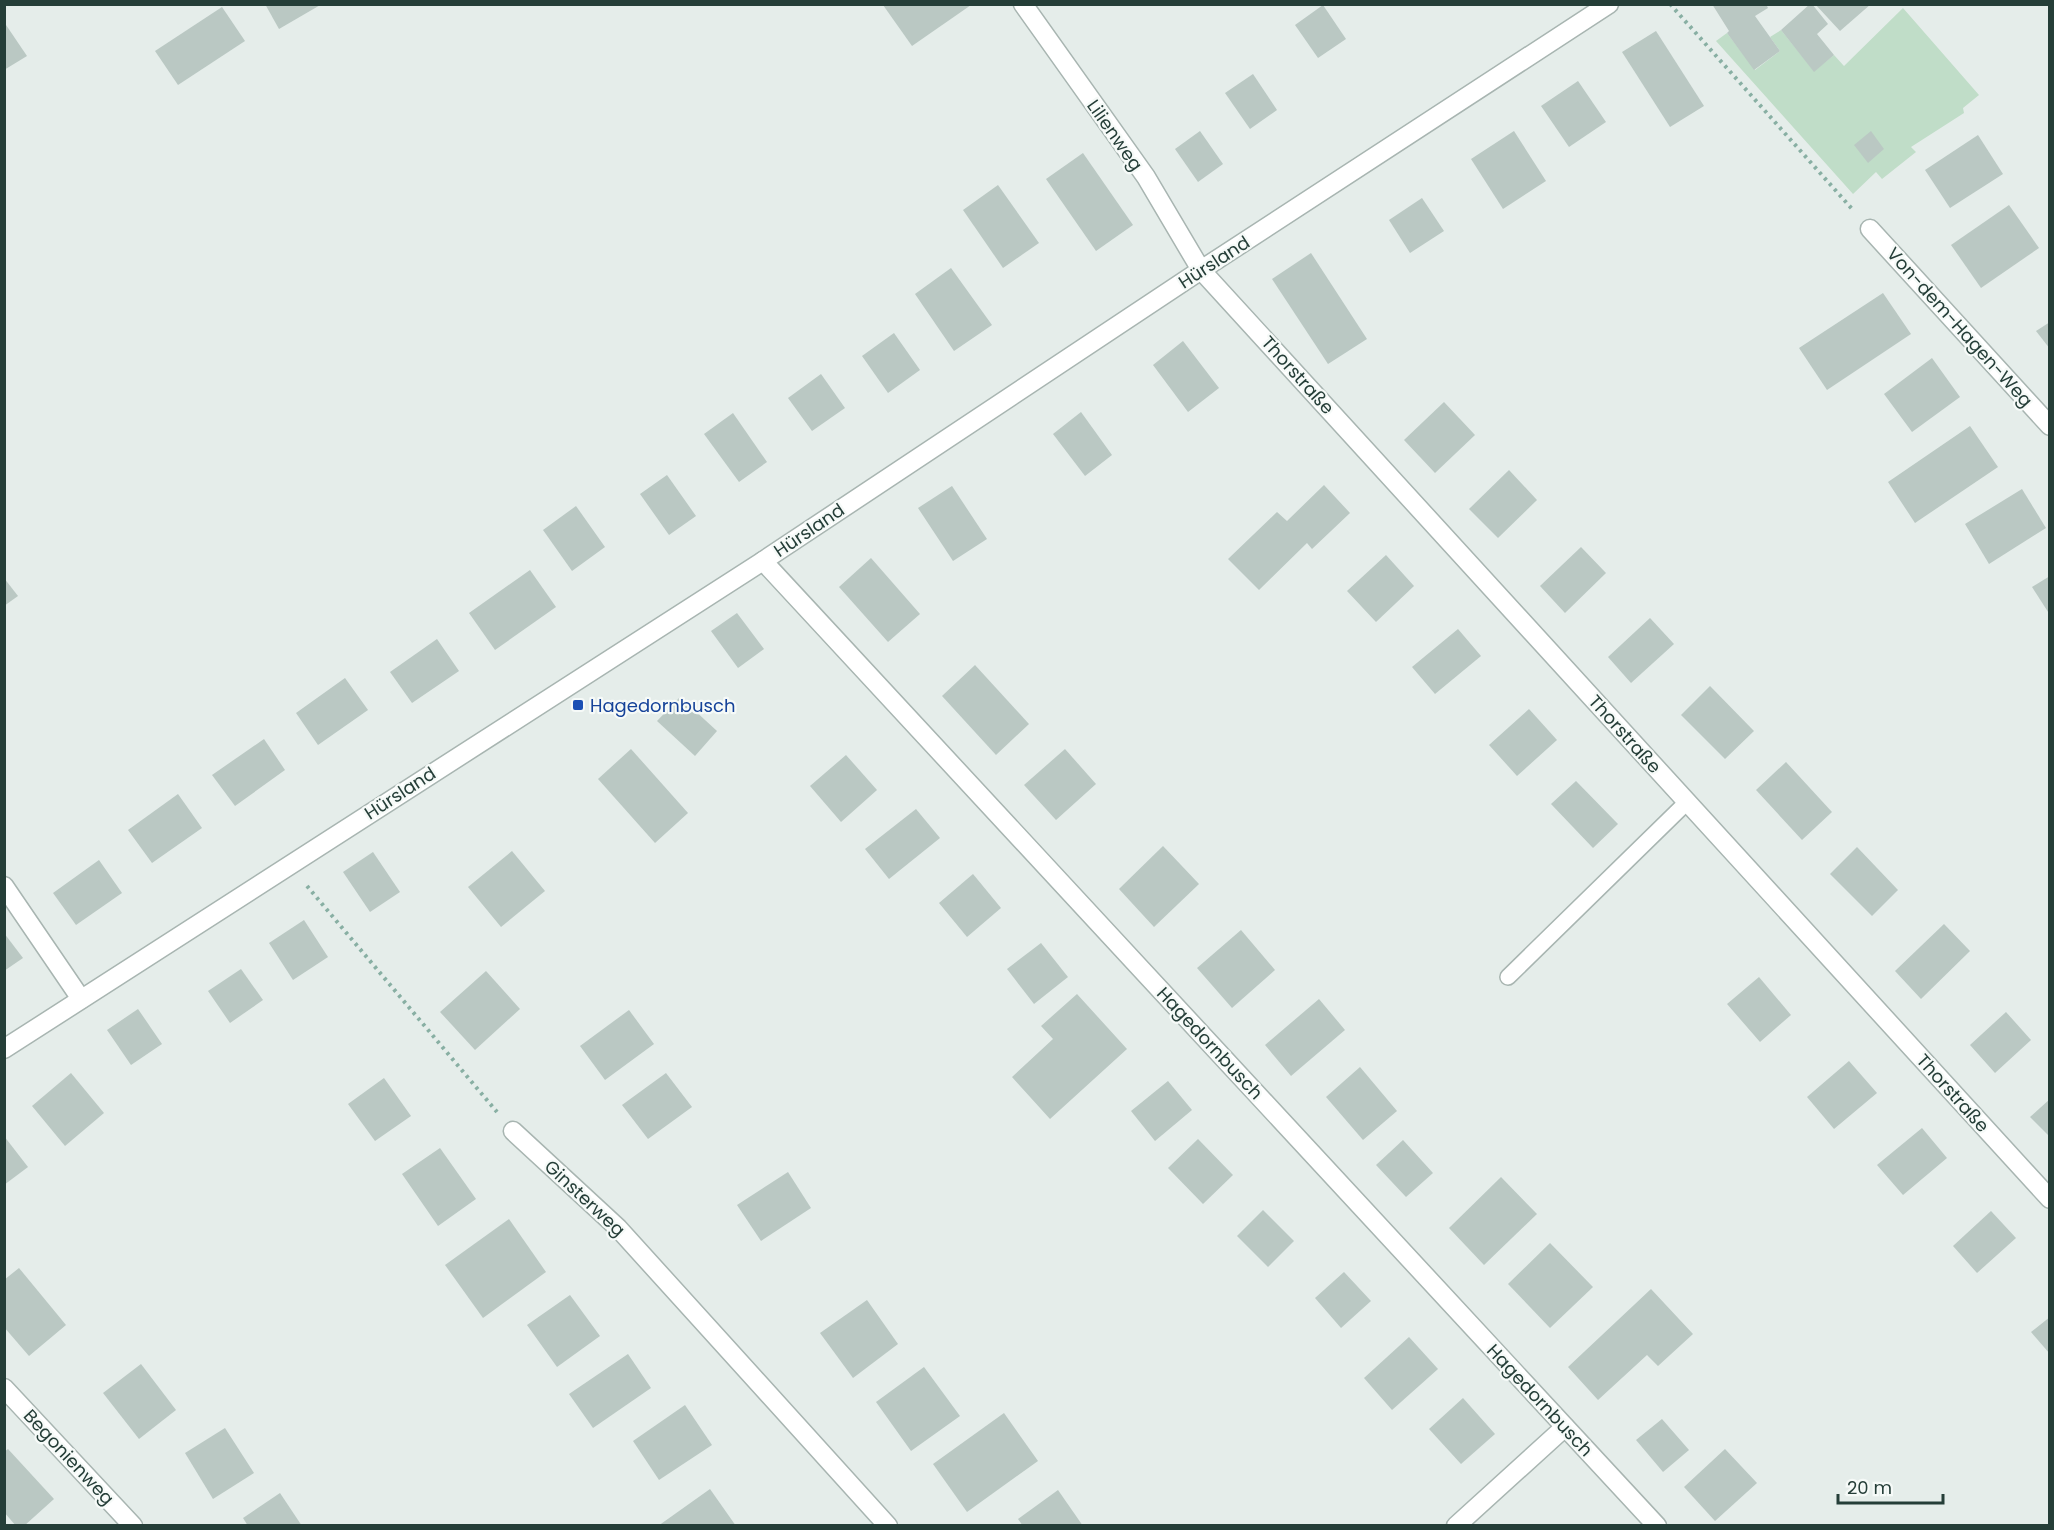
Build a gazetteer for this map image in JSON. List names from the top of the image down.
{
  "streets": {
    "street": [
      "Lilienweg",
      "Hürsland",
      "Von-dem-Hagen-Weg",
      "Thorstraße",
      "Hagedornbusch",
      "Ginsterweg",
      "Begonienweg"
    ]
  },
  "crossings": [
    ["Lilienweg", "Hürsland"],
    ["Lilienweg", "Thorstraße"],
    ["Hürsland", "Thorstraße"],
    ["Hürsland", "Hagedornbusch"]
  ],
  "places": {
    "transit": ["Hagedornbusch"]
  },
  "scale_bar": "20 m"
}
